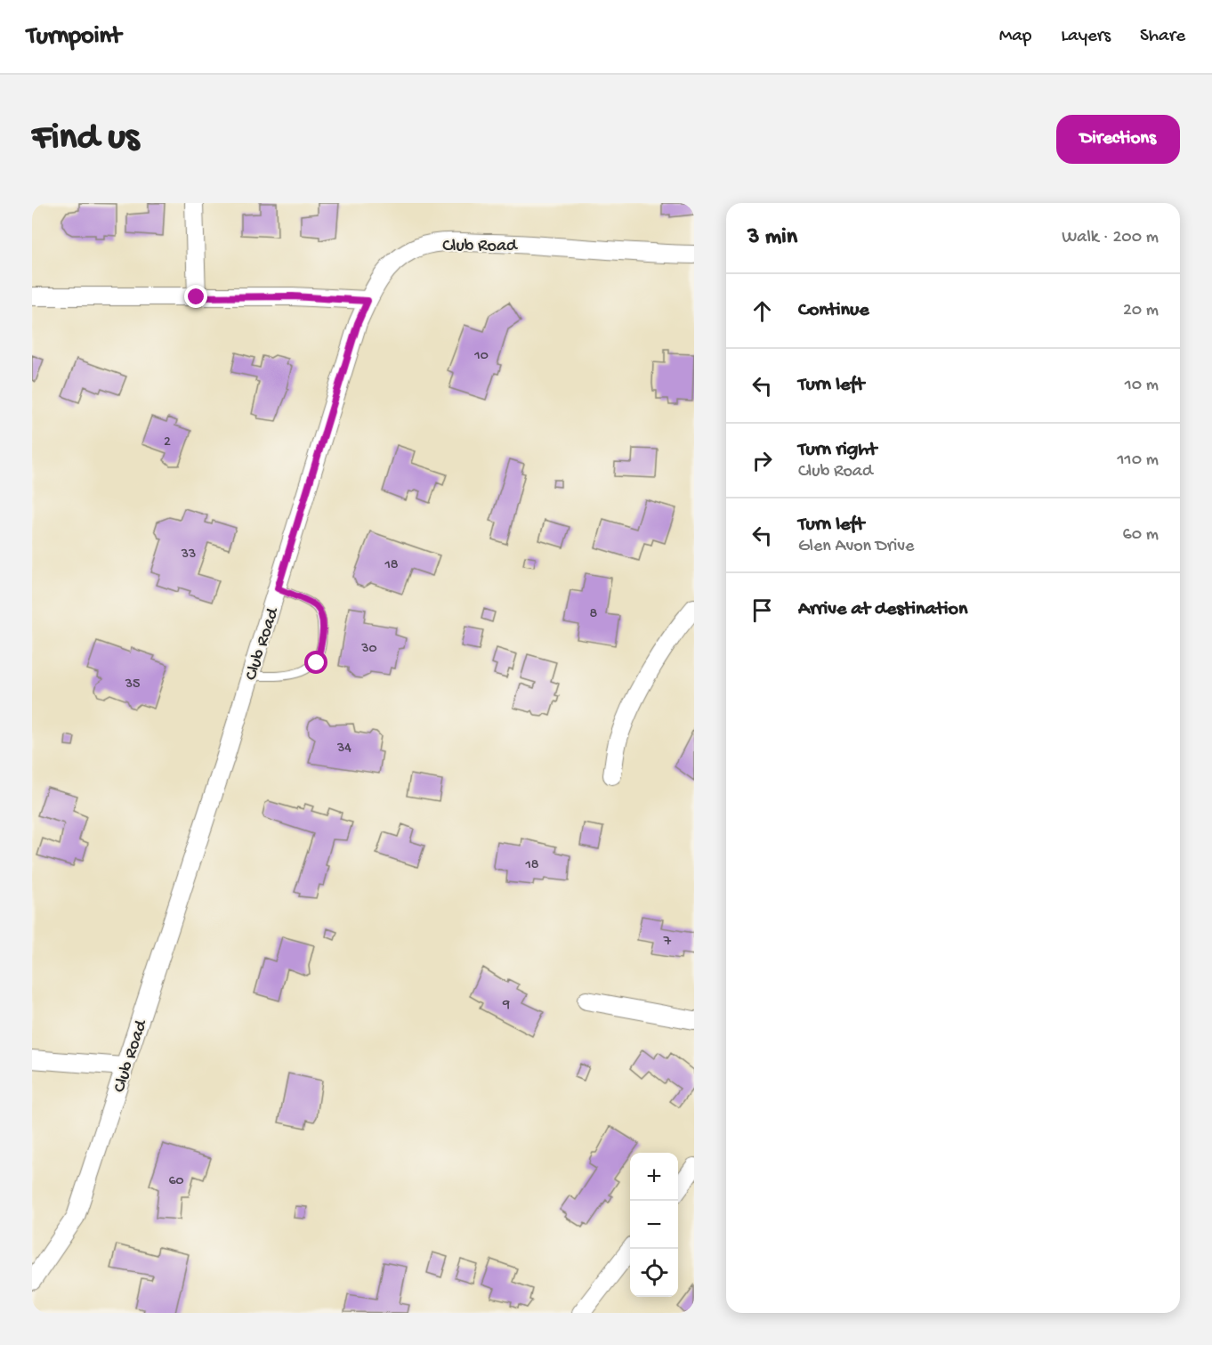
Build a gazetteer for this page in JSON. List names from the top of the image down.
{
  "streets": {
    "street": ["Club Road"]
  },
  "house_numbers": [
    "10",
    "2",
    "33",
    "18",
    "8",
    "30",
    "35",
    "34",
    "18",
    "7",
    "9",
    "60"
  ],
  "page": {
    "header": "Turnpoint",
    "nav": ["Map", "Layers", "Share"],
    "buttons": "Directions",
    "title": "Find us",
    "heading": ["3 min", "Walk · 200 m"],
    "list": [
      ["Continue", "20 m"],
      ["Turn left", "10 m"],
      ["Turn right", "Club Road", "110 m"],
      ["Turn left", "Glen Avon Drive", "60 m"],
      "Arrive at destination"
    ],
    "map_buttons": ["+", "−"]
  }
}
